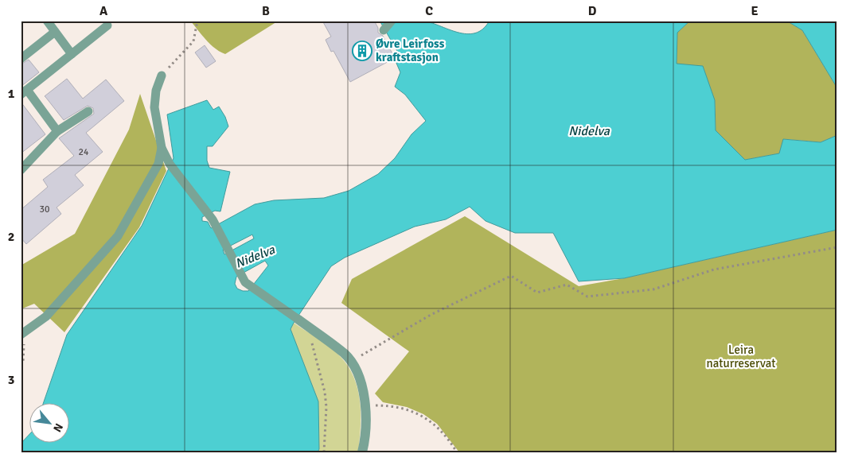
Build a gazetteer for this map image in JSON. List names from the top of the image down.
{
  "water": ["Nidelva"],
  "parks": ["Leira naturreservat"],
  "places": {
    "building": ["Øvre Leirfoss kraftstasjon"]
  },
  "house_numbers": ["24", "30"],
  "north": "bottom right",
  "grid": {
    "columns": [
      "A",
      "B",
      "C",
      "D",
      "E"
    ],
    "rows": ["1", "2", "3"]
  }
}
